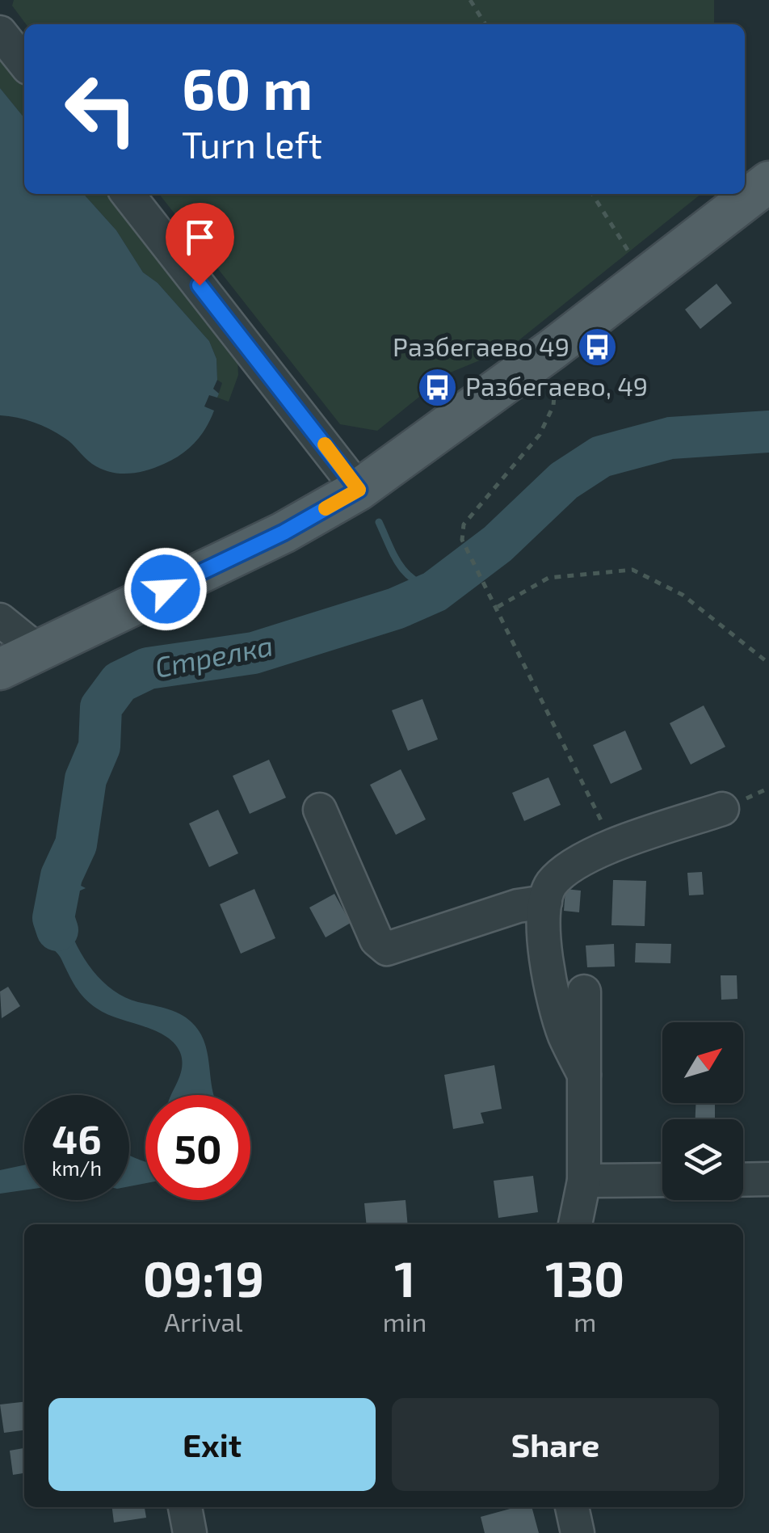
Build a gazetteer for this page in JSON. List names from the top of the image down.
{
  "water": ["Стрелка"],
  "places": {
    "bus stop": ["Разбегаево 49", "Разбегаево, 49"]
  },
  "north": "top right",
  "page": {
    "turn": ["60 m", "Turn left"],
    "speed": "46 km/h",
    "limit": "50",
    "eta": [
      "09:19",
      "Arrival",
      "1",
      "min",
      "130",
      "m"
    ],
    "buttons": ["Exit", "Share"]
  }
}
